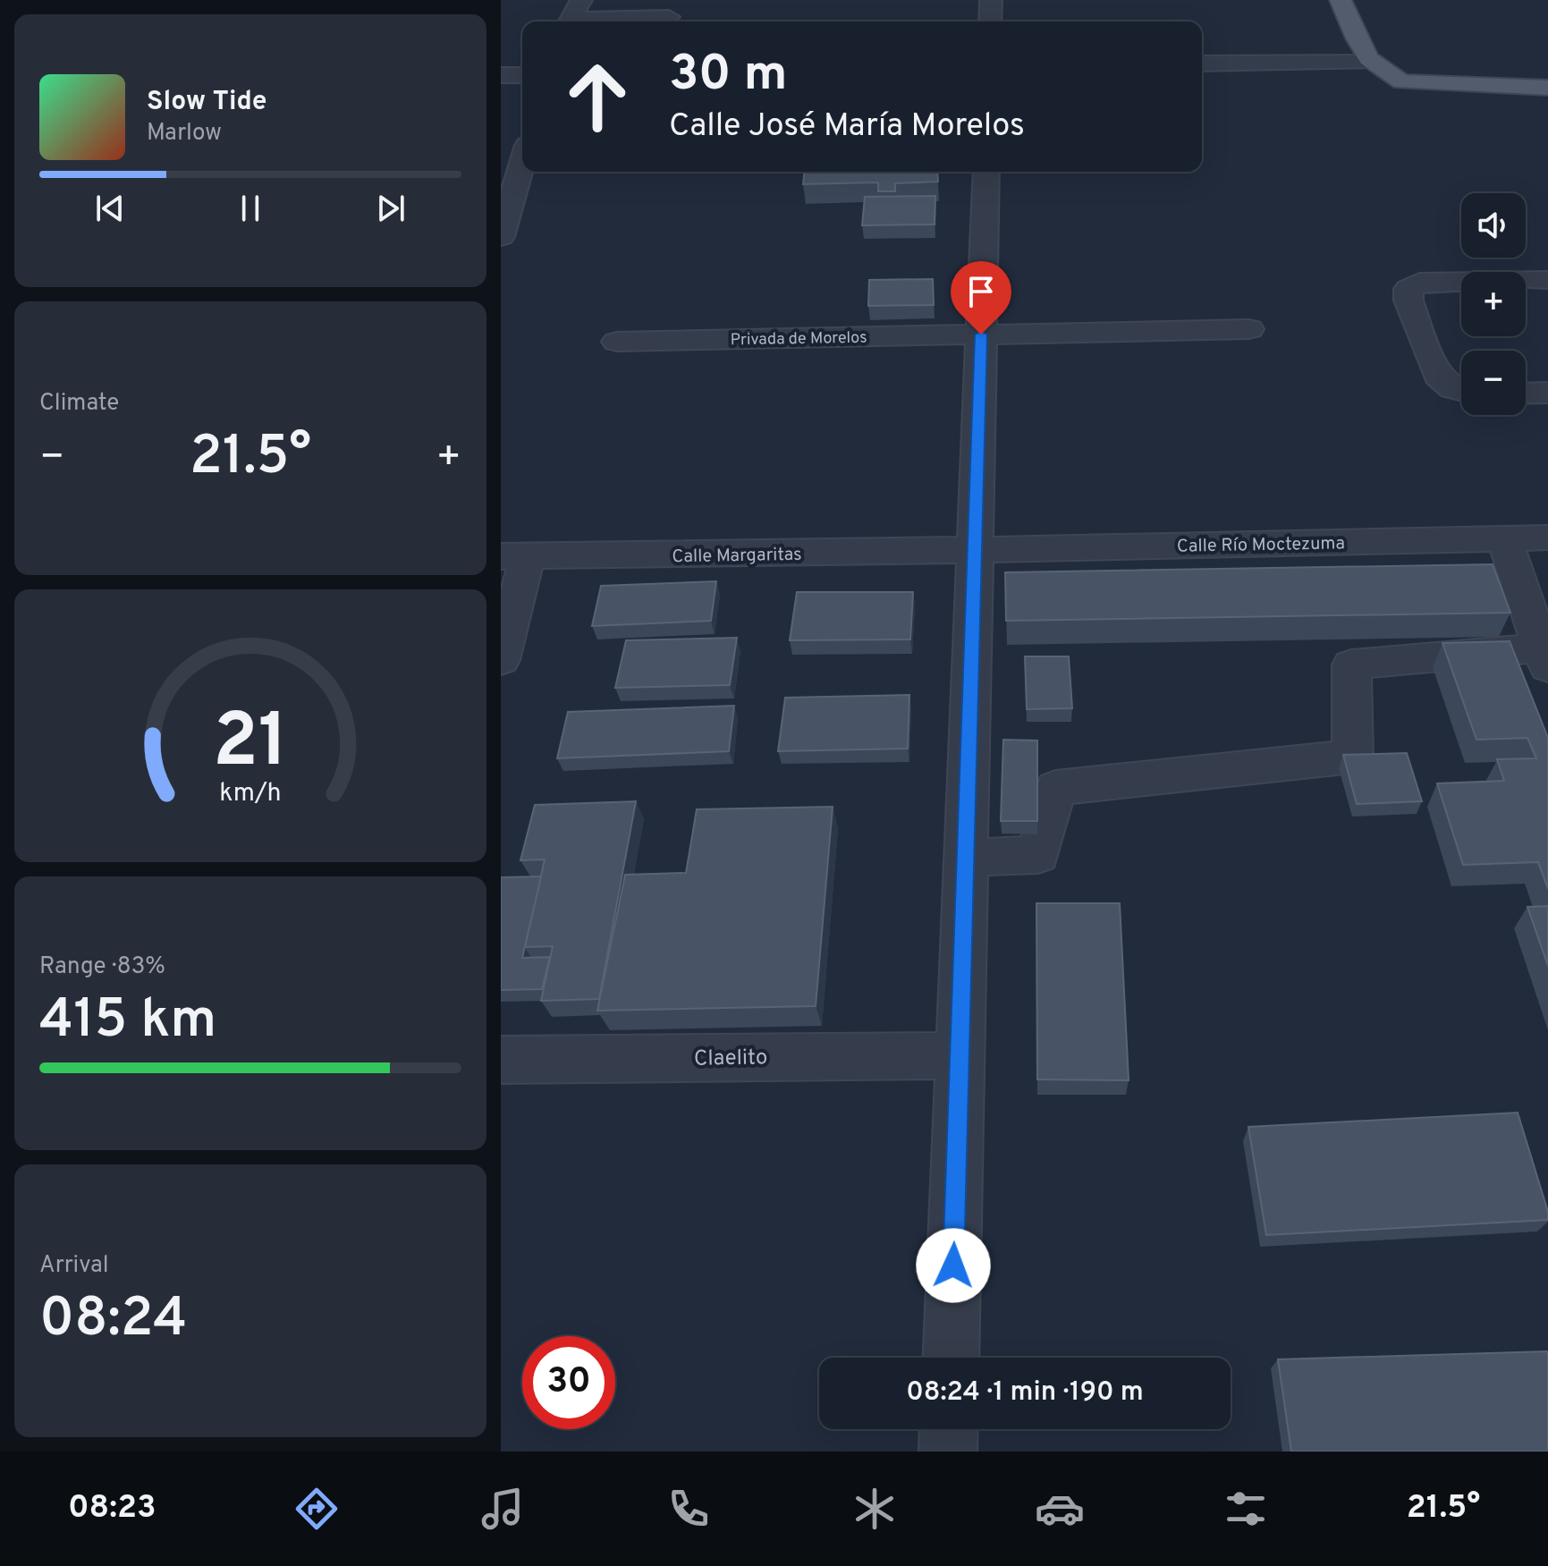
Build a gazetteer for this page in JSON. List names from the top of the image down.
{
  "streets": {
    "street": [
      "Privada de Morelos",
      "Calle Río Moctezuma",
      "Calle Margaritas",
      "Claelito"
    ]
  },
  "crossings": [
    ["Calle Río Moctezuma", "Calle Margaritas"]
  ],
  "page": {
    "turn": ["30 m", "Calle José María Morelos"],
    "song": ["Slow Tide", "Marlow"],
    "map_buttons": ["+", "−"],
    "tile": [
      "Climate",
      ["Range · 83%", "415 km"],
      ["Arrival", "08:24"]
    ],
    "heat": ["−", "21.5°", "+"],
    "limit": "30",
    "trip": "08:24 · 1 min · 190 m",
    "tabs": ["08:23", "21.5°"],
    "gauge": ["21", "km/h"]
  }
}
